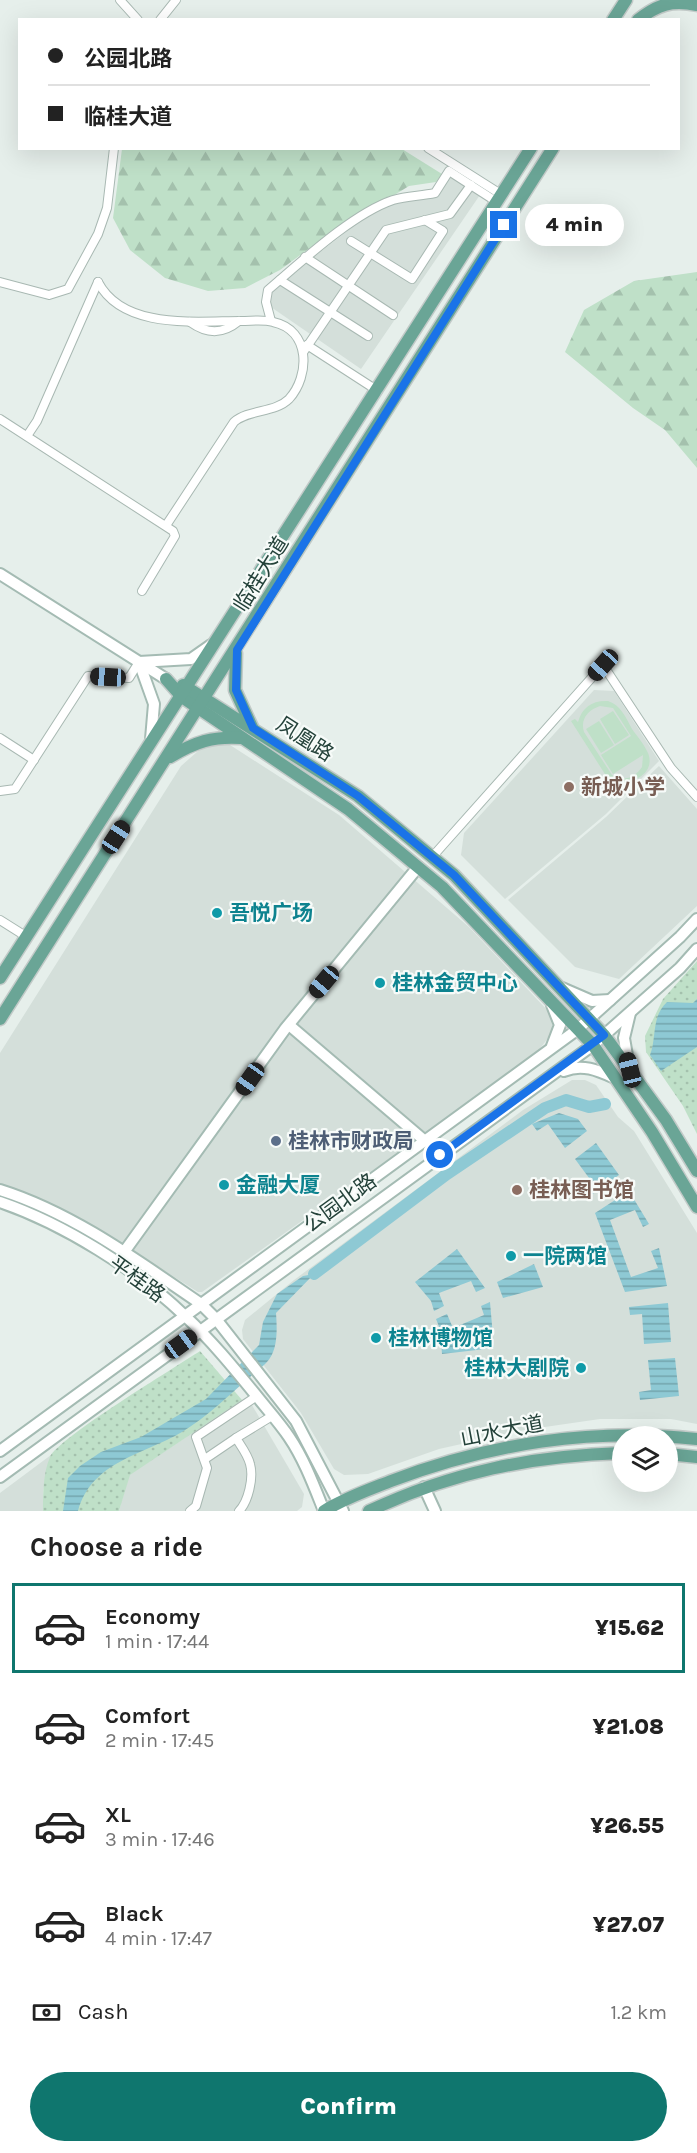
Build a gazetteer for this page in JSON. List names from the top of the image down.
{
  "streets": {
    "main road": [
      "临桂大道",
      "凤凰路",
      "公园北路",
      "平桂路",
      "山水大道"
    ]
  },
  "crossings": [
    ["临桂大道", "凤凰路"],
    ["凤凰路", "公园北路"],
    ["公园北路", "平桂路"],
    ["平桂路", "山水大道"]
  ],
  "places": [
    "新城小学",
    "吾悦广场",
    "桂林金贸中心",
    "桂林市财政局",
    "金融大厦",
    "桂林图书馆",
    "一院两馆",
    "桂林博物馆",
    "桂林大剧院"
  ],
  "page": {
    "banner": ["公园北路", "临桂大道"],
    "bubble": "4 min",
    "heading": "Choose a ride",
    "list": [
      {
        "name": "Economy",
        "note": "1 min · 17:44",
        "value": "¥15.62"
      },
      {
        "name": "Comfort",
        "note": "2 min · 17:45",
        "value": "¥21.08"
      },
      {
        "name": "XL",
        "note": "3 min · 17:46",
        "value": "¥26.55"
      },
      {
        "name": "Black",
        "note": "4 min · 17:47",
        "value": "¥27.07"
      }
    ],
    "pay": ["Cash", "1.2 km"],
    "buttons": "Confirm"
  }
}
